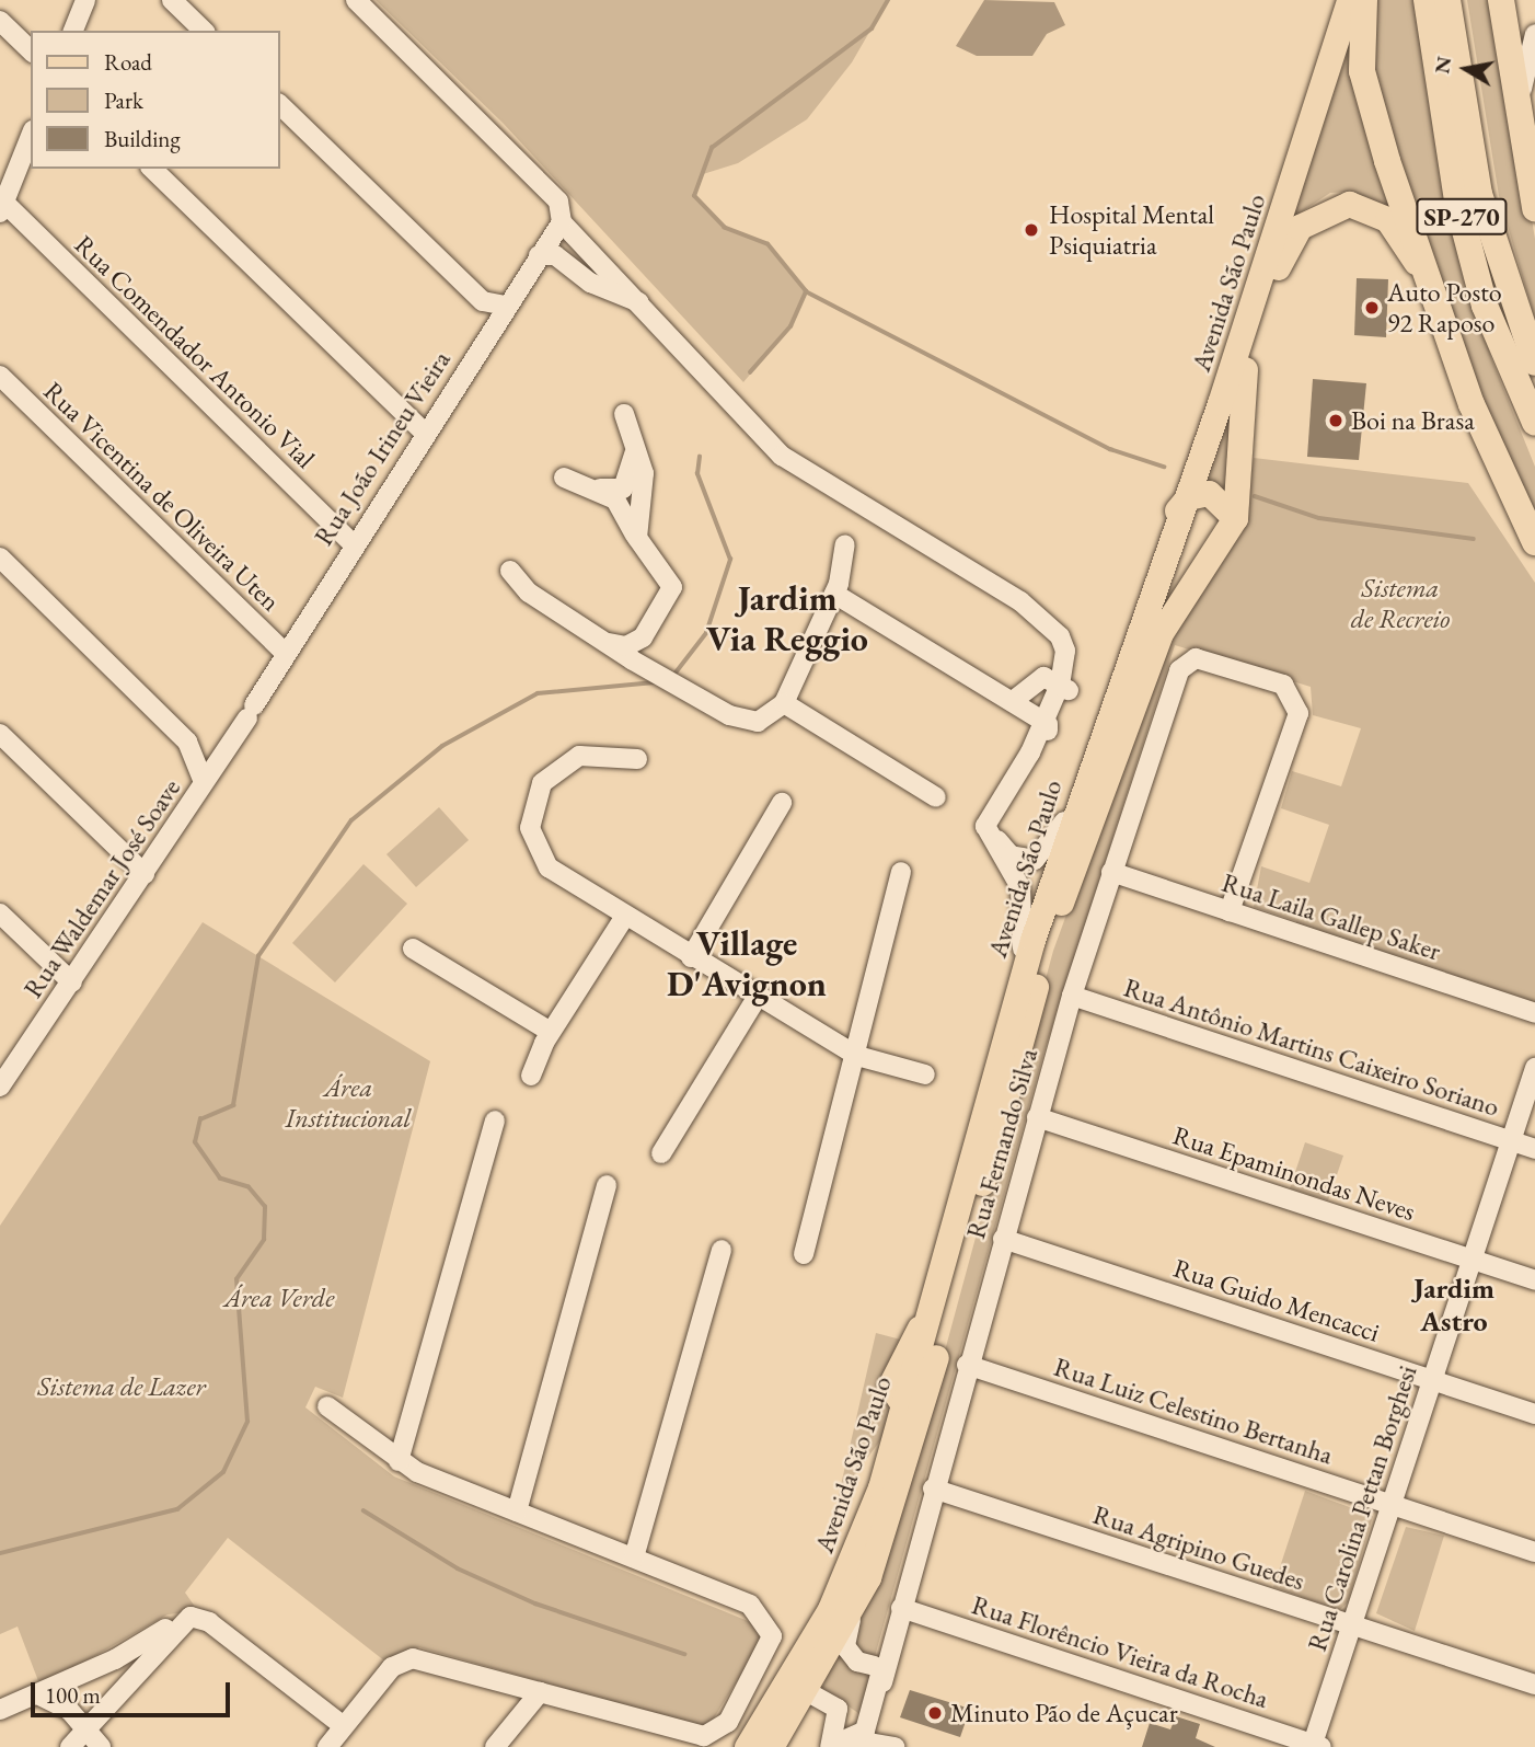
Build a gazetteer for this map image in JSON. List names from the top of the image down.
{
  "streets": {
    "highway": ["SP-270"],
    "main road": ["Avenida São Paulo"],
    "street": [
      "Rua Comendador Antonio Vial",
      "Rua João Irineu Vieira",
      "Rua Vicentina de Oliveira Uten",
      "Rua Waldemar José Soave",
      "Rua Laila Gallep Saker",
      "Rua Antônio Martins Caixeiro Soriano",
      "Rua Fernando Silva",
      "Rua Epaminondas Neves",
      "Rua Guido Mencacci",
      "Rua Luiz Celestino Bertanha",
      "Rua Carolina Pettan Borghesi",
      "Rua Agripino Guedes",
      "Rua Florêncio Vieira da Rocha"
    ]
  },
  "crossings": [
    ["SP-270", "Avenida São Paulo"],
    ["Rua Comendador Antonio Vial", "Rua João Irineu Vieira"],
    ["Rua João Irineu Vieira", "Rua Vicentina de Oliveira Uten"],
    ["Rua João Irineu Vieira", "Rua Waldemar José Soave"],
    ["Rua Laila Gallep Saker", "Rua Fernando Silva"],
    ["Rua Antônio Martins Caixeiro Soriano", "Rua Fernando Silva"],
    ["Rua Antônio Martins Caixeiro Soriano", "Rua Carolina Pettan Borghesi"],
    ["Rua Fernando Silva", "Rua Epaminondas Neves"],
    ["Rua Fernando Silva", "Rua Guido Mencacci"],
    ["Rua Fernando Silva", "Rua Luiz Celestino Bertanha"],
    ["Rua Fernando Silva", "Rua Agripino Guedes"],
    ["Rua Fernando Silva", "Rua Florêncio Vieira da Rocha"],
    ["Rua Epaminondas Neves", "Rua Carolina Pettan Borghesi"],
    ["Rua Guido Mencacci", "Rua Carolina Pettan Borghesi"],
    ["Rua Luiz Celestino Bertanha", "Rua Carolina Pettan Borghesi"],
    ["Rua Carolina Pettan Borghesi", "Rua Agripino Guedes"],
    ["Rua Carolina Pettan Borghesi", "Rua Florêncio Vieira da Rocha"]
  ],
  "districts": ["Jardim Via Reggio", "Village D'Avignon", "Jardim Astro"],
  "parks": [
    "Sistema de Recreio",
    "Área Institucional",
    "Área Verde",
    "Sistema de Lazer"
  ],
  "places": [
    "Hospital Mental Psiquiatria",
    "Auto Posto 92 Raposo",
    "Boi na Brasa",
    "Minuto Pão de Açucar"
  ],
  "legend": ["Road", "Park", "Building"],
  "scale_bar": "100 m",
  "north": "left"
}
